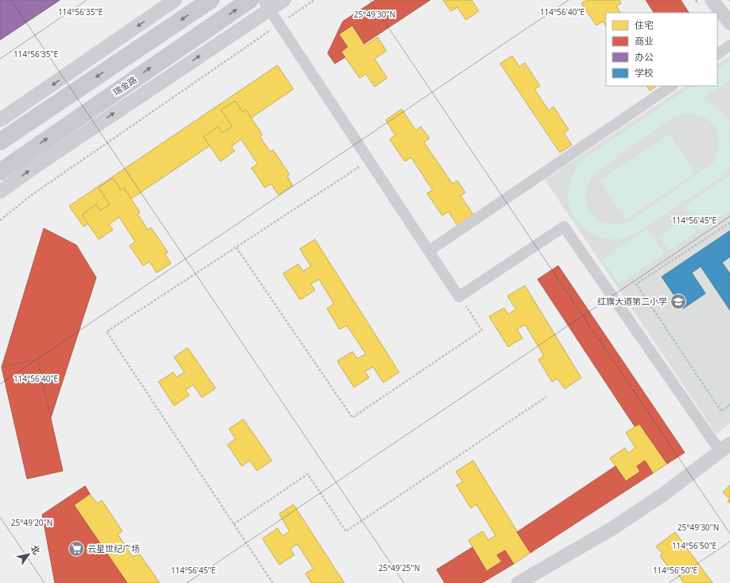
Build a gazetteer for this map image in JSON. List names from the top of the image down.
{
  "streets": {
    "main road": ["瑞金路"]
  },
  "places": {
    "school or university": ["红旗大道第二小学"],
    "supermarket": ["云星世纪广场"]
  },
  "legend": [
    "住宅",
    "商业",
    "办公",
    "学校"
  ],
  "north": "top right",
  "coordinates": [
    "114°56'35\"E",
    "114°56'40\"E",
    "25°49'30\"N",
    "114°56'45\"E",
    "25°49'20\"N",
    "114°56'50\"E",
    "25°49'25\"N"
  ]
}
